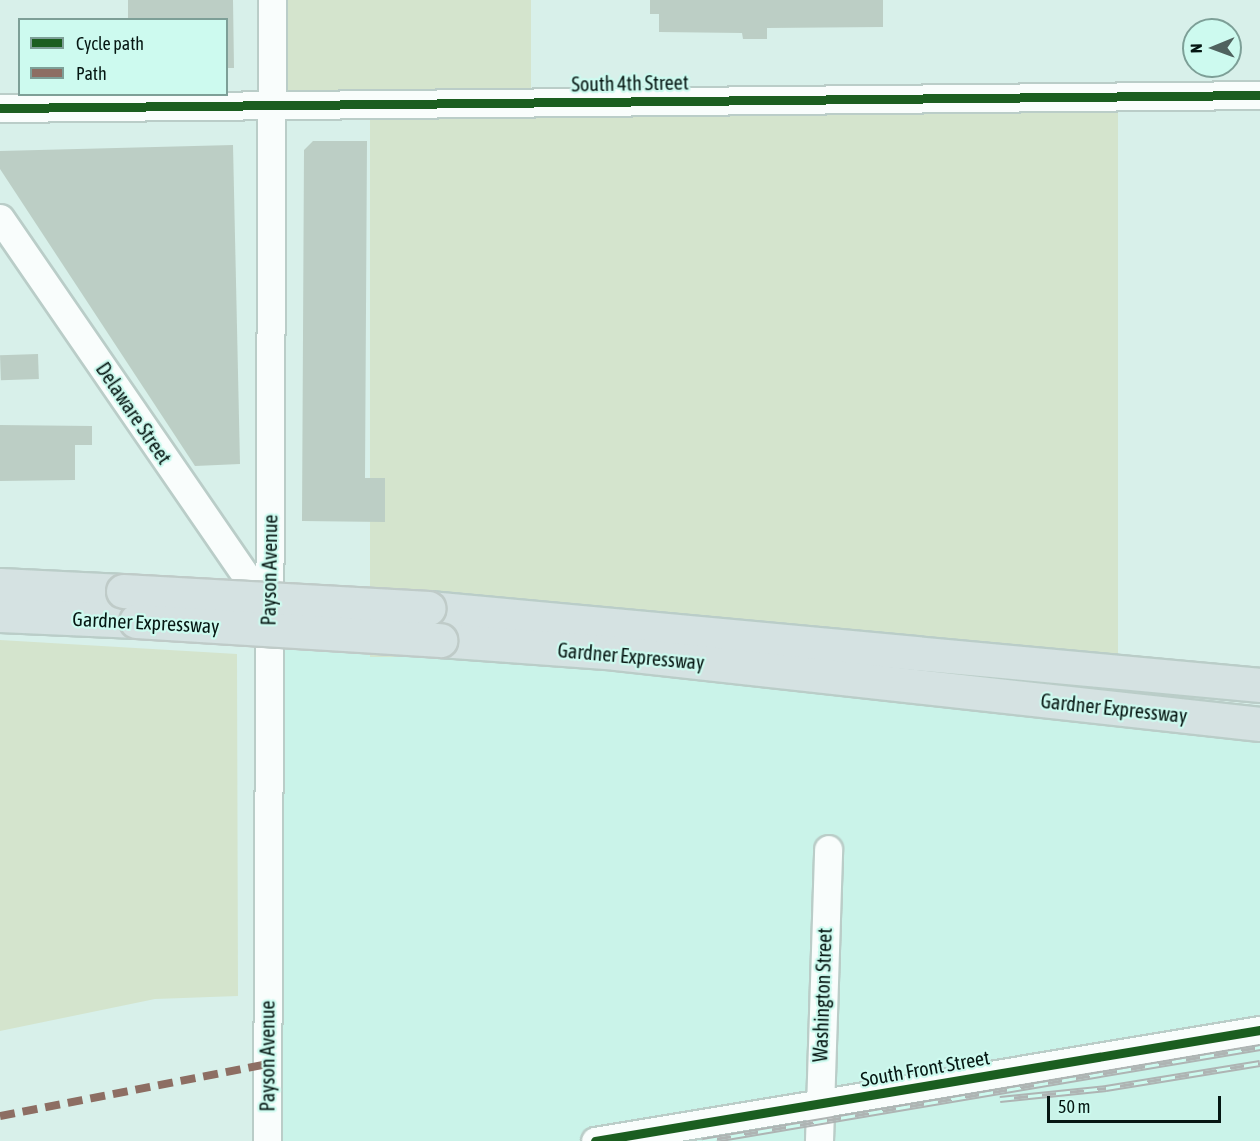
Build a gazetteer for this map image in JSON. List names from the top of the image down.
{
  "streets": {
    "main road": ["Gardner Expressway"],
    "street": [
      "South 4th Street",
      "Delaware Street",
      "Payson Avenue",
      "Washington Street",
      "South Front Street"
    ]
  },
  "crossings": [
    ["South 4th Street", "Payson Avenue"],
    ["Delaware Street", "Payson Avenue"],
    ["Washington Street", "South Front Street"]
  ],
  "legend": ["Cycle path", "Path"],
  "scale_bar": "50 m",
  "north": "left"
}
